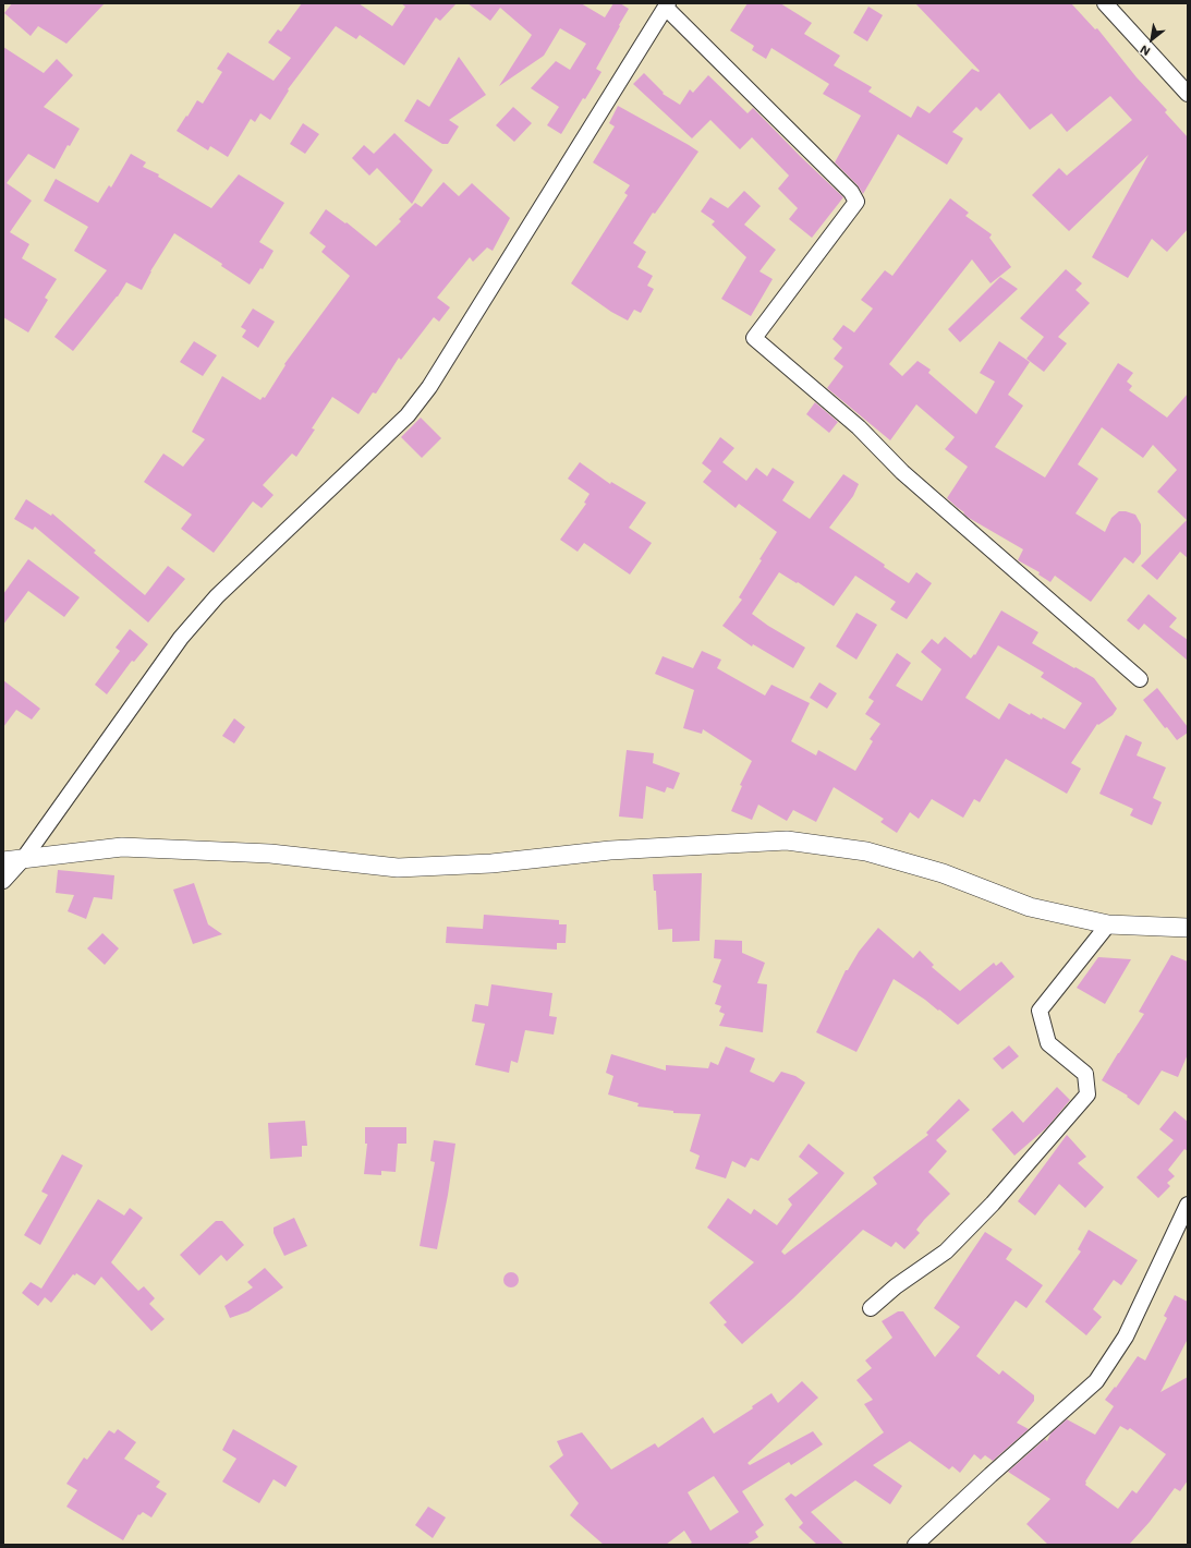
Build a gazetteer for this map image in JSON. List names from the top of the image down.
{
  "north": "bottom left"
}
